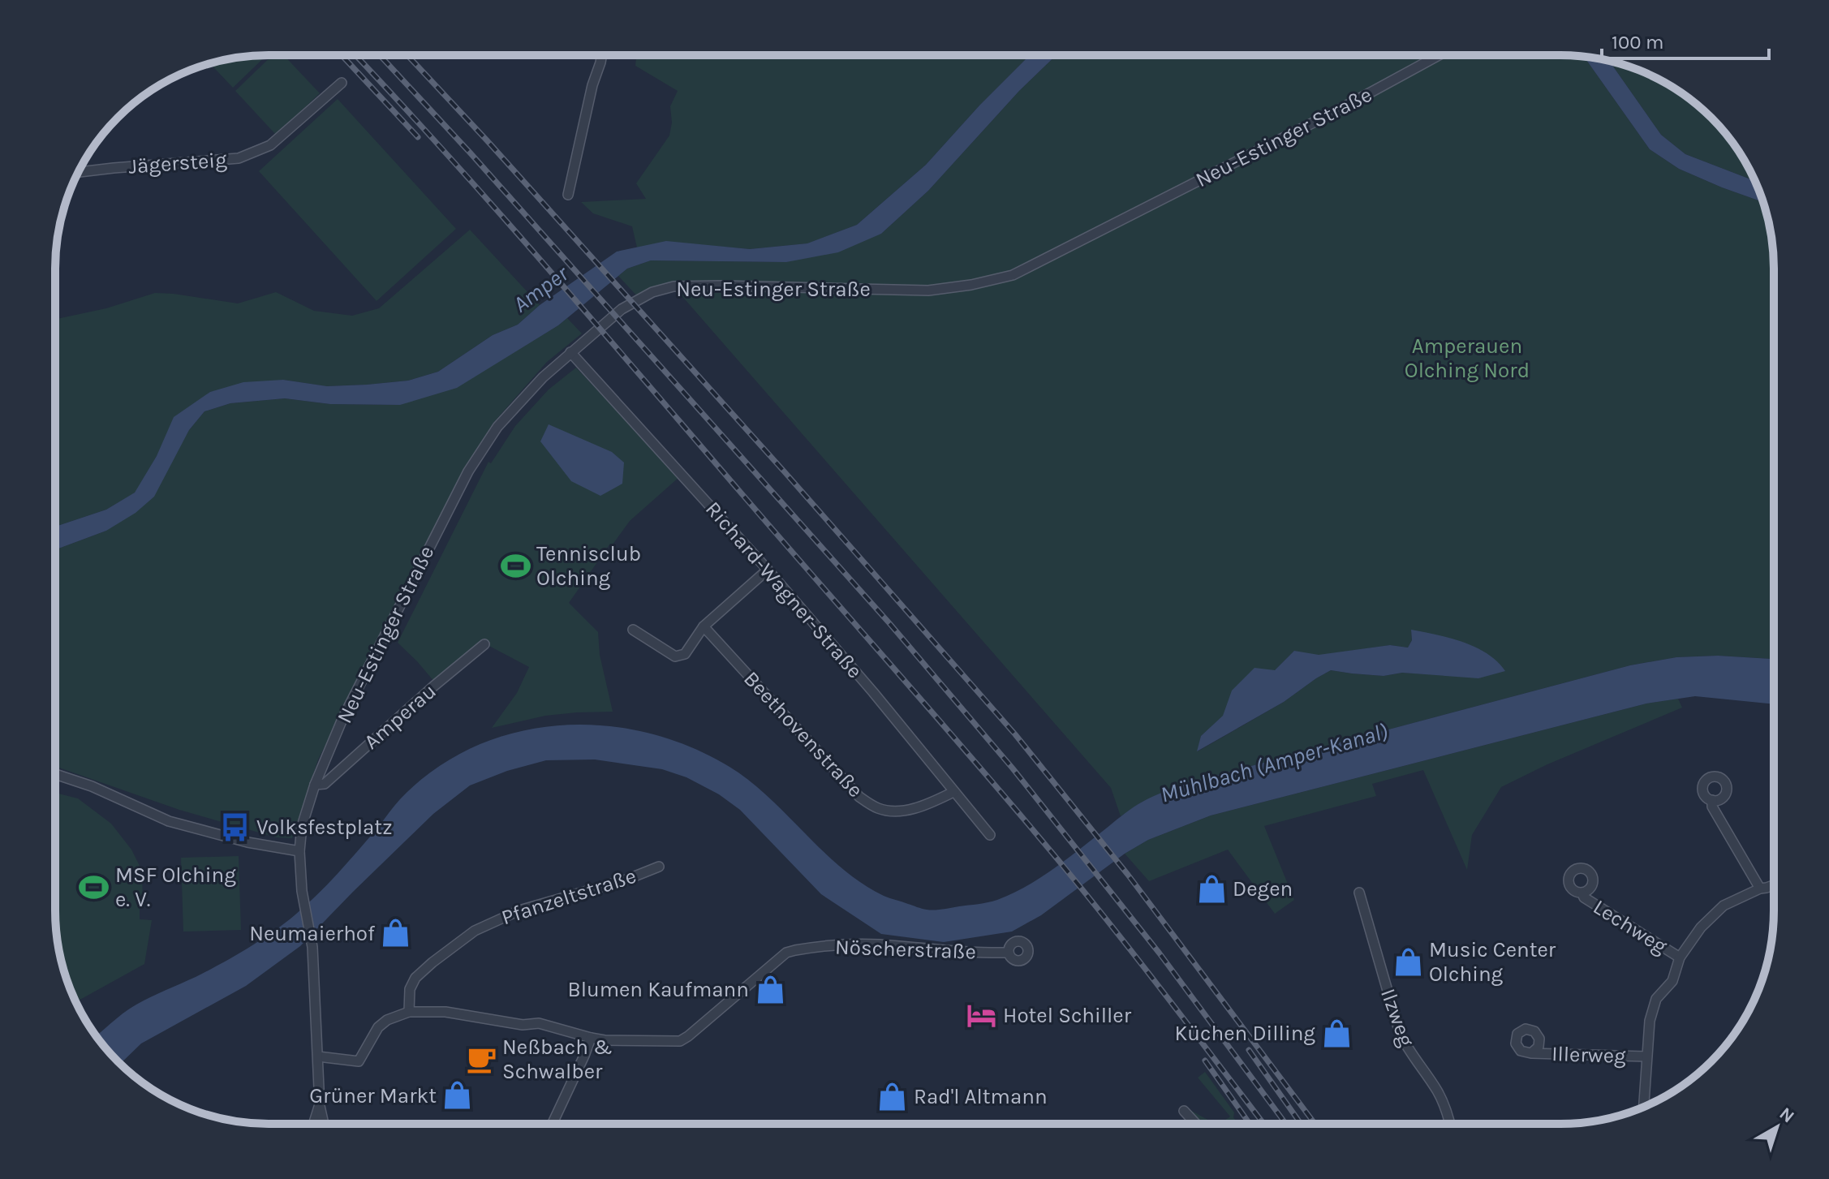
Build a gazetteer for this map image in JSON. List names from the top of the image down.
{
  "streets": {
    "street": [
      "Neu-Estinger Straße",
      "Jägersteig",
      "Richard-Wagner-Straße",
      "Amperau",
      "Beethovenstraße",
      "Pfanzeltstraße",
      "Lechweg",
      "Nöscherstraße",
      "Ilzweg",
      "Illerweg"
    ]
  },
  "crossings": [
    ["Neu-Estinger Straße", "Richard-Wagner-Straße"],
    ["Neu-Estinger Straße", "Amperau"],
    ["Neu-Estinger Straße", "Nöscherstraße"],
    ["Richard-Wagner-Straße", "Beethovenstraße"],
    ["Pfanzeltstraße", "Nöscherstraße"]
  ],
  "water": ["Amper", "Mühlbach (Amper-Kanal)"],
  "parks": ["Amperauen Olching Nord"],
  "places": {
    "sports": ["Tennisclub Olching", "MSF Olching e. V."],
    "bus stop": ["Volksfestplatz"],
    "shop": [
      "Degen",
      "Neumaierhof",
      "Music Center Olching",
      "Blumen Kaufmann",
      "Küchen Dilling",
      "Grüner Markt",
      "Rad'l Altmann"
    ],
    "hotel": ["Hotel Schiller"],
    "cafe": ["Neßbach & Schwalber"]
  },
  "scale_bar": "100 m",
  "north": "top right"
}
